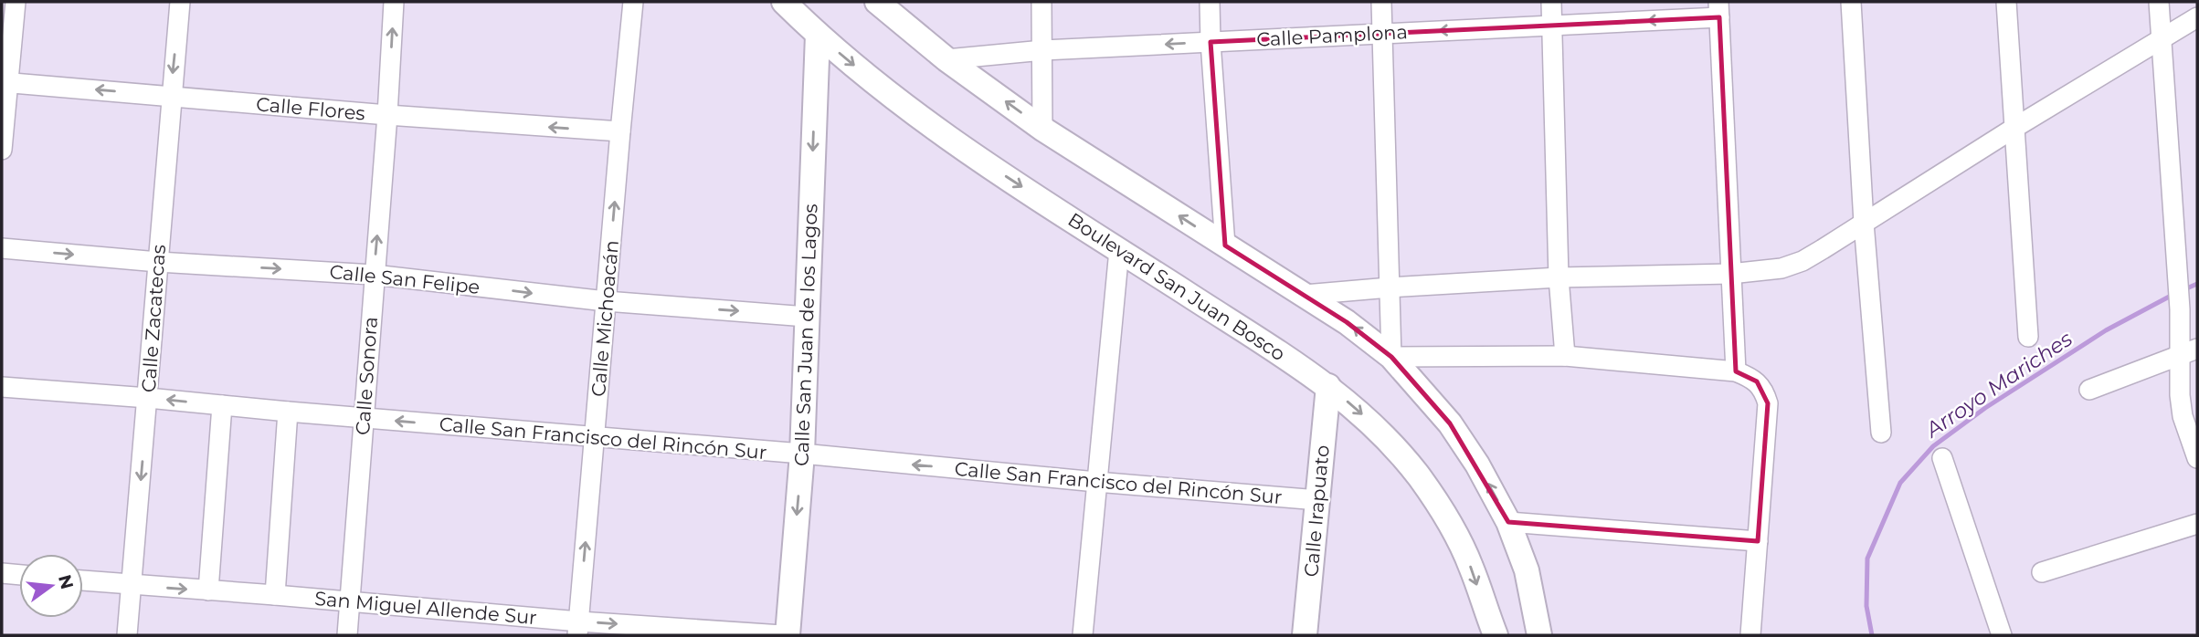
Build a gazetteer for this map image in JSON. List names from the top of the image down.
{
  "streets": {
    "street": [
      "Calle Pamplona",
      "Calle Flores",
      "Calle San Felipe",
      "Boulevard San Juan Bosco",
      "Calle Zacatecas",
      "Calle Michoacán",
      "Calle San Juan de los Lagos",
      "Calle Sonora",
      "Calle San Francisco del Rincón Sur",
      "Calle Irapuato",
      "San Miguel Allende Sur"
    ]
  },
  "crossings": [
    ["Calle Flores", "Calle Zacatecas"],
    ["Calle Flores", "Calle Michoacán"],
    ["Calle Flores", "Calle Sonora"],
    ["Calle San Felipe", "Calle Zacatecas"],
    ["Calle San Felipe", "Calle Michoacán"],
    ["Calle San Felipe", "Calle San Juan de los Lagos"],
    ["Calle San Felipe", "Calle Sonora"],
    ["Boulevard San Juan Bosco", "Calle San Juan de los Lagos"],
    ["Boulevard San Juan Bosco", "Calle Irapuato"],
    ["Calle Zacatecas", "Calle San Francisco del Rincón Sur"],
    ["Calle Zacatecas", "San Miguel Allende Sur"],
    ["Calle Michoacán", "Calle San Francisco del Rincón Sur"],
    ["Calle Michoacán", "San Miguel Allende Sur"],
    ["Calle San Juan de los Lagos", "Calle San Francisco del Rincón Sur"],
    ["Calle Sonora", "Calle San Francisco del Rincón Sur"],
    ["Calle Sonora", "San Miguel Allende Sur"],
    ["Calle San Francisco del Rincón Sur", "Calle Irapuato"]
  ],
  "one_way": [
    "Calle Pamplona",
    "Calle Flores",
    "Calle San Felipe",
    "Calle Michoacán",
    "Calle San Juan de los Lagos",
    "Calle Sonora",
    "Calle San Francisco del Rincón Sur",
    "San Miguel Allende Sur"
  ],
  "water": ["Arroyo Mariches"],
  "north": "right"
}
